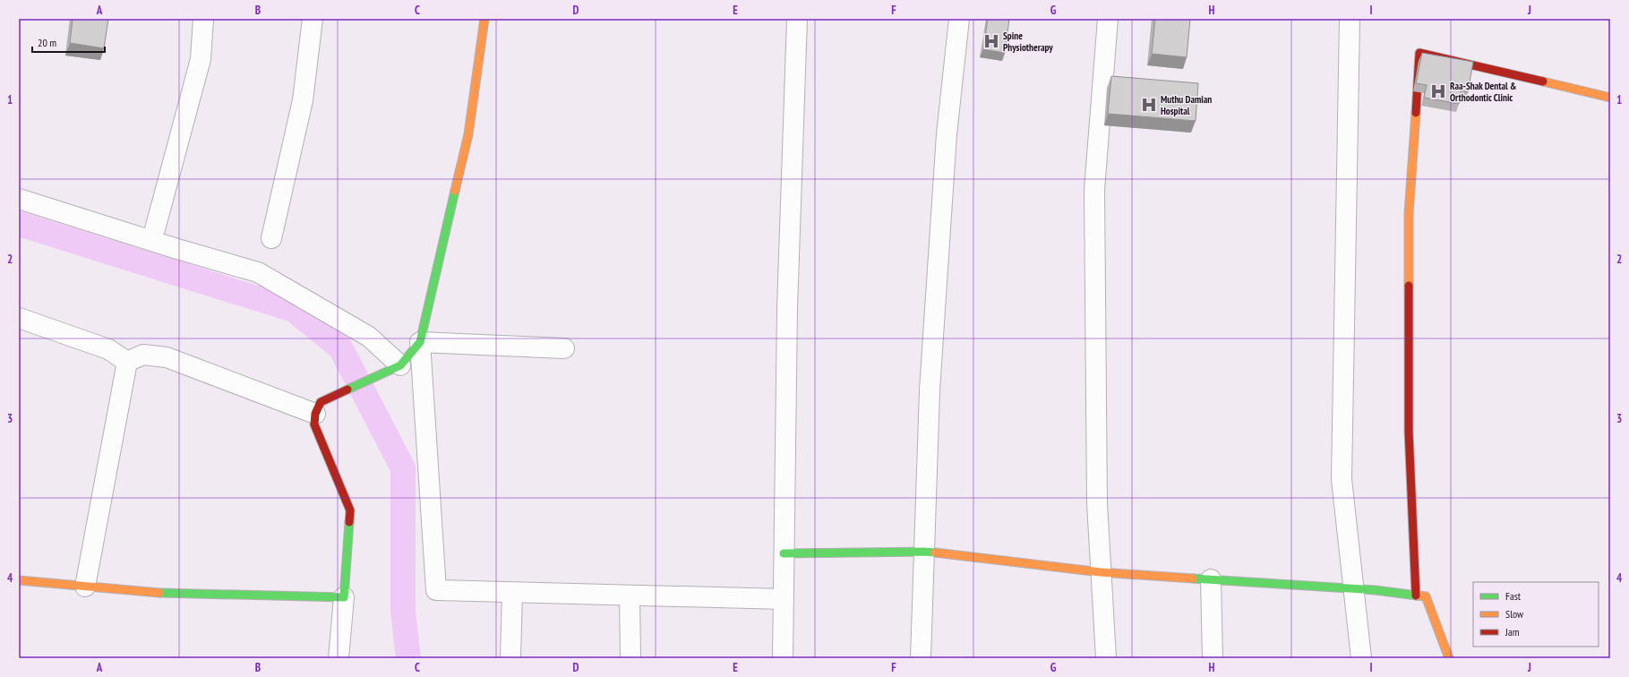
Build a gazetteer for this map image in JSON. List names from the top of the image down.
{
  "places": {
    "hospital": ["Spine Physiotherapy", "Raa-Shak Dental & Orthodontic Clinic", "Muthu Damian Hospital"]
  },
  "legend": ["Fast", "Slow", "Jam"],
  "scale_bar": "20 m",
  "grid": {
    "columns": [
      "A",
      "B",
      "C",
      "D",
      "E",
      "F",
      "G",
      "H",
      "I",
      "J"
    ],
    "rows": [
      "1",
      "2",
      "3",
      "4"
    ]
  }
}
